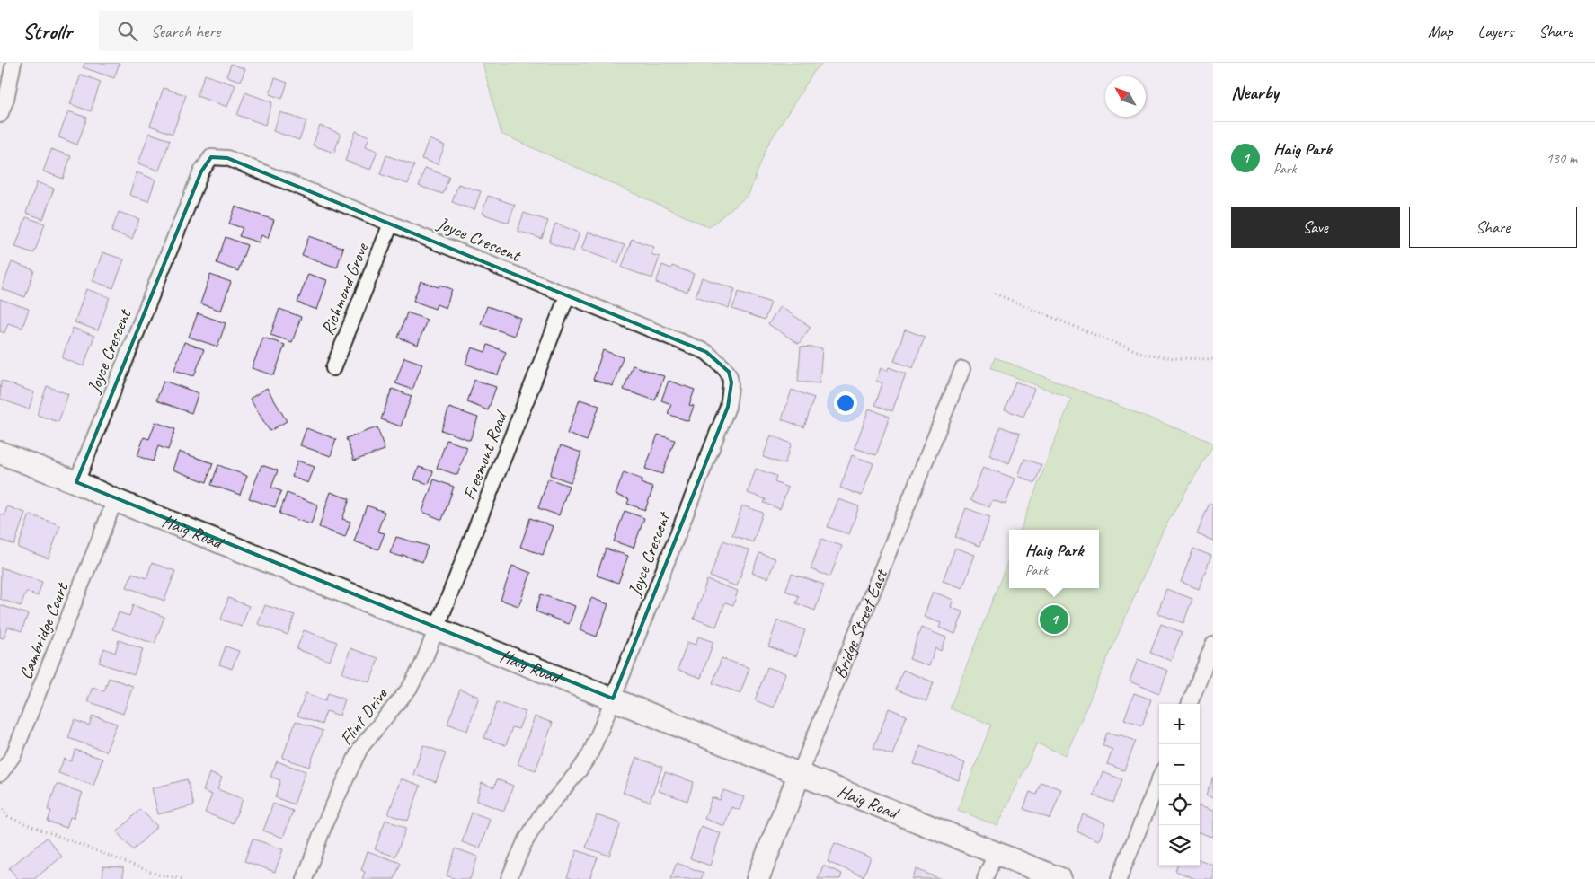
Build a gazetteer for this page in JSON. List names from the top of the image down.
{
  "streets": {
    "street": [
      "Joyce Crescent",
      "Richmond Grove",
      "Freemont Road",
      "Haig Road",
      "Bridge Street East",
      "Cambridge Court",
      "Flint Drive"
    ]
  },
  "crossings": [
    ["Joyce Crescent", "Richmond Grove"],
    ["Joyce Crescent", "Freemont Road"],
    ["Joyce Crescent", "Haig Road"],
    ["Freemont Road", "Haig Road"],
    ["Freemont Road", "Flint Drive"],
    ["Haig Road", "Bridge Street East"],
    ["Haig Road", "Cambridge Court"],
    ["Haig Road", "Flint Drive"]
  ],
  "north": "top left",
  "page": {
    "header": "Strollr",
    "search": "Search here",
    "nav": ["Map", "Layers", "Share"],
    "heading": "Nearby",
    "list": [
      {
        "mark": "1",
        "name": "Haig Park",
        "note": "Park",
        "value": "130 m"
      }
    ],
    "buttons": ["Save", "Share"],
    "popup": ["Haig Park", "Park"],
    "pins": "1",
    "map_buttons": ["+", "−"]
  }
}
